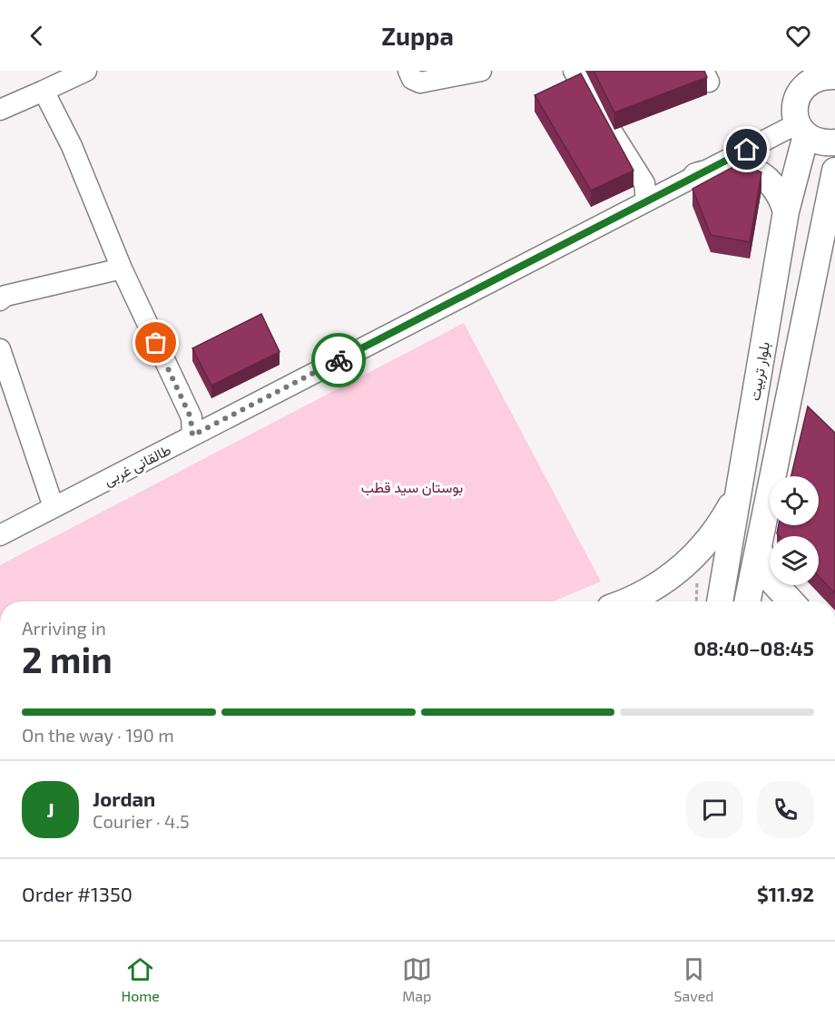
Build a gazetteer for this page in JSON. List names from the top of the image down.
{
  "streets": {
    "main road": ["بلوار تربیت"],
    "street": ["طالقانی غربی"]
  },
  "crossings": [
    ["بلوار تربیت", "طالقانی غربی"]
  ],
  "parks": ["بوستان سید قطب"],
  "page": {
    "header": "Zuppa",
    "heading": ["2 min", "Arriving in", "08:40–08:45"],
    "panel": [
      "Jordan",
      "Courier · 4.5",
      "Order #1350",
      "$11.92"
    ],
    "bar": "On the way · 190 m",
    "round": "J",
    "tabs": ["Home", "Map", "Saved"]
  }
}
